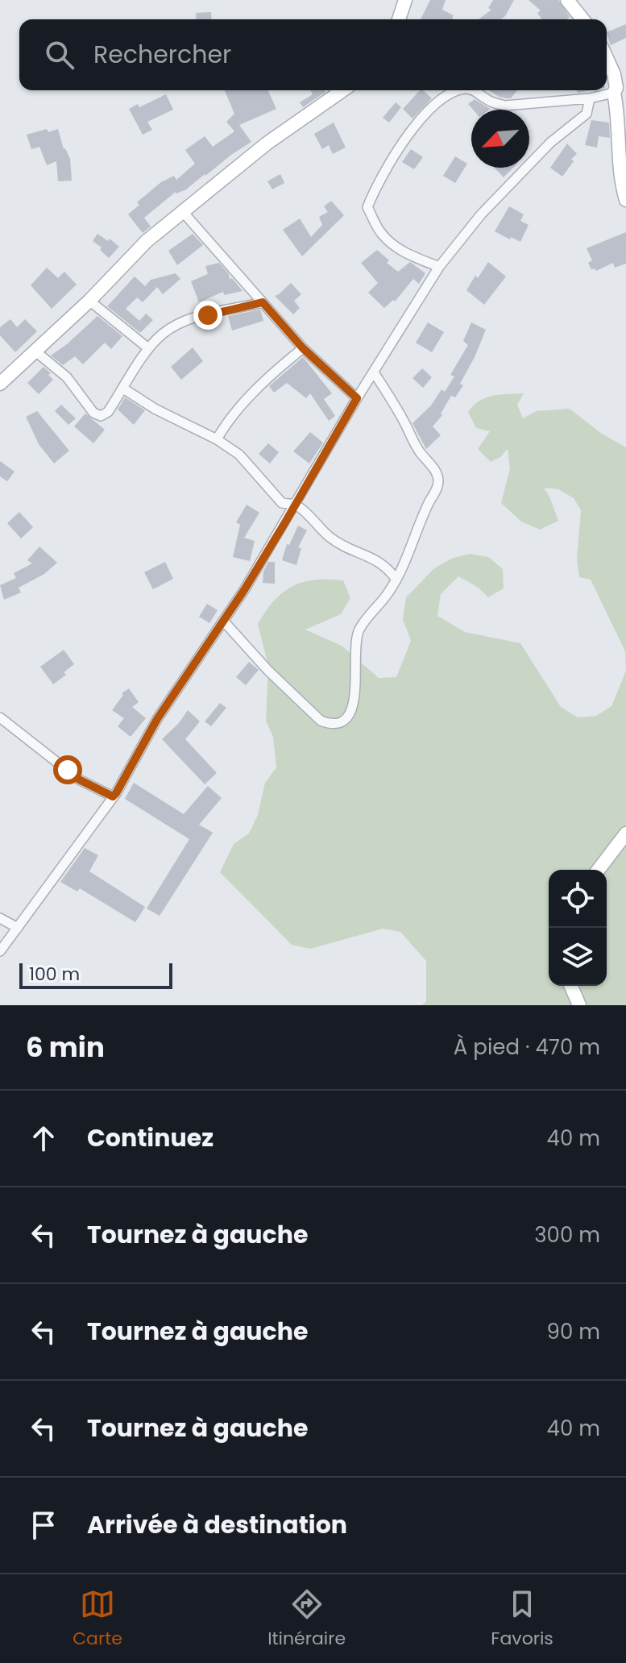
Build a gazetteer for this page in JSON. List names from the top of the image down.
{
  "scale_bar": "100 m",
  "north": "bottom left",
  "page": {
    "search": "Rechercher",
    "scale": "100 m",
    "heading": ["6 min", "À pied · 470 m"],
    "list": [
      ["Continuez", "40 m"],
      ["Tournez à gauche", "300 m"],
      ["Tournez à gauche", "90 m"],
      ["Tournez à gauche", "40 m"],
      "Arrivée à destination"
    ],
    "nav": ["Carte", "Itinéraire", "Favoris"]
  }
}
